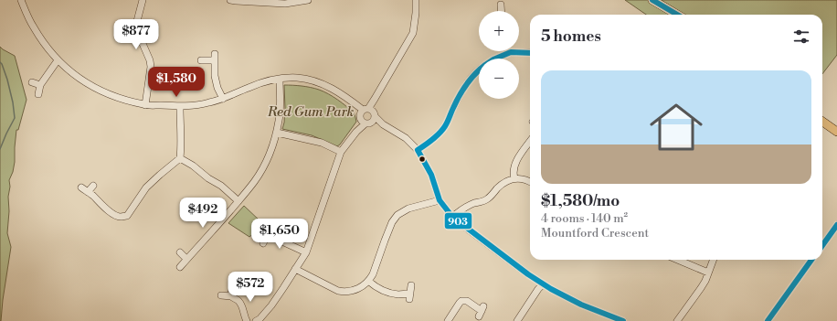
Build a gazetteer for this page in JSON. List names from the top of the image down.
{
  "parks": ["Red Gum Park"],
  "lines": ["transit line 903"],
  "page": {
    "map_buttons": ["+", "−"],
    "heading": "5 homes",
    "price": [
      "$877",
      "$1,580",
      "$492",
      "$1,650",
      "$572"
    ],
    "list": [
      {
        "name": "$1,580/mo",
        "note": "4 rooms · 140 m² · Mountford Crescent"
      }
    ]
  }
}
